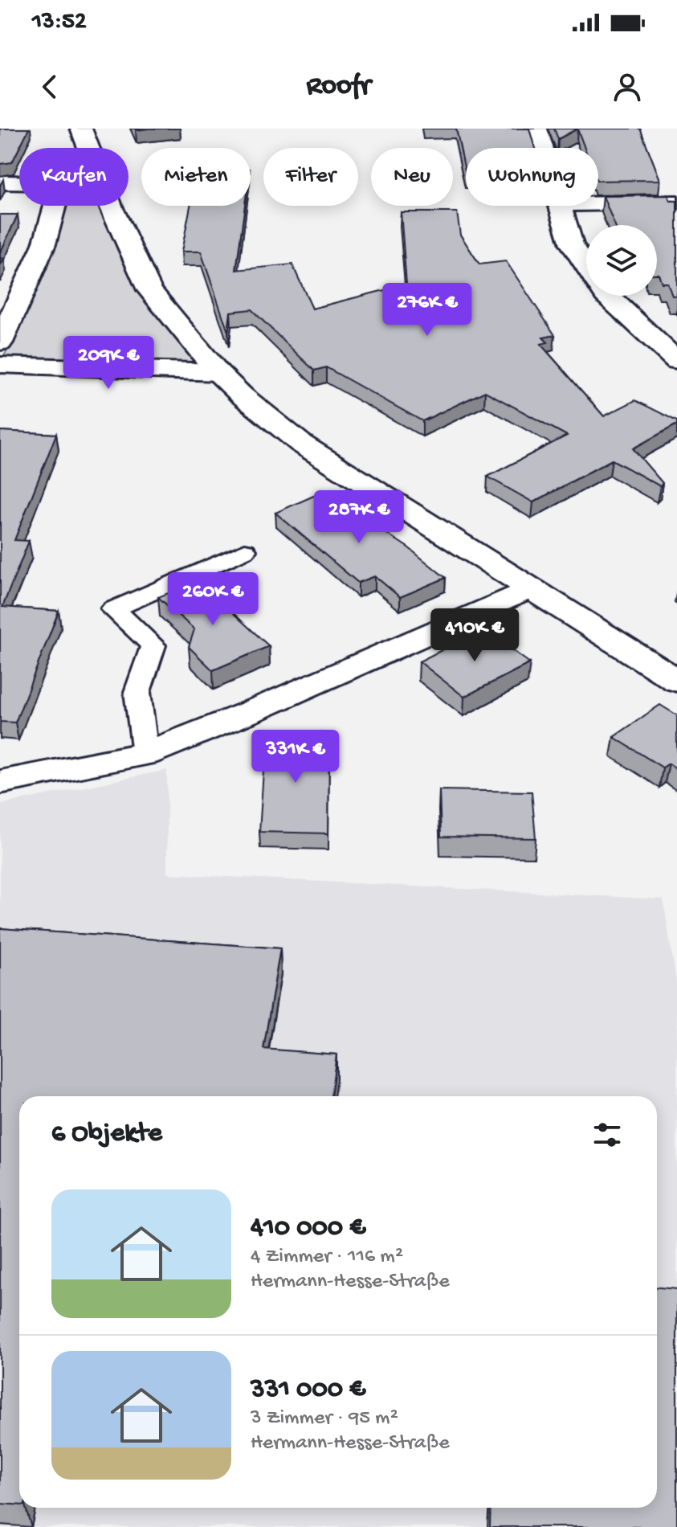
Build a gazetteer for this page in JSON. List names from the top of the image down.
{
  "page": {
    "status": "13:52",
    "header": "Roofr",
    "chip": [
      "Kaufen",
      "Mieten",
      "Filter",
      "Neu",
      "Wohnung"
    ],
    "price": [
      "276K €",
      "209K €",
      "287K €",
      "260K €",
      "410K €",
      "331K €"
    ],
    "heading": "6 Objekte",
    "list": [
      {
        "name": "410 000 €",
        "note": "4 Zimmer · 116 m² · Hermann-Hesse-Straße"
      },
      {
        "name": "331 000 €",
        "note": "3 Zimmer · 95 m² · Hermann-Hesse-Straße"
      }
    ]
  }
}
